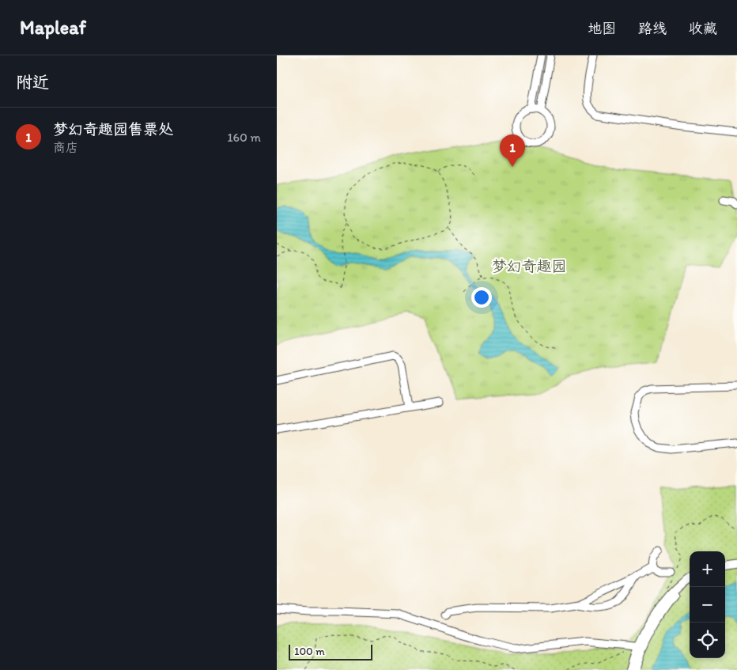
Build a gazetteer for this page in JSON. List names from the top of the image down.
{
  "parks": ["梦幻奇趣园"],
  "scale_bar": "100 m",
  "page": {
    "header": "Mapleaf",
    "nav": ["地图", "路线", "收藏"],
    "heading": "附近",
    "list": [
      {
        "mark": "1",
        "name": "梦幻奇趣园售票处",
        "note": "商店",
        "value": "160 m"
      }
    ],
    "pins": "1",
    "map_buttons": ["+", "−"],
    "scale": "100 m"
  }
}
